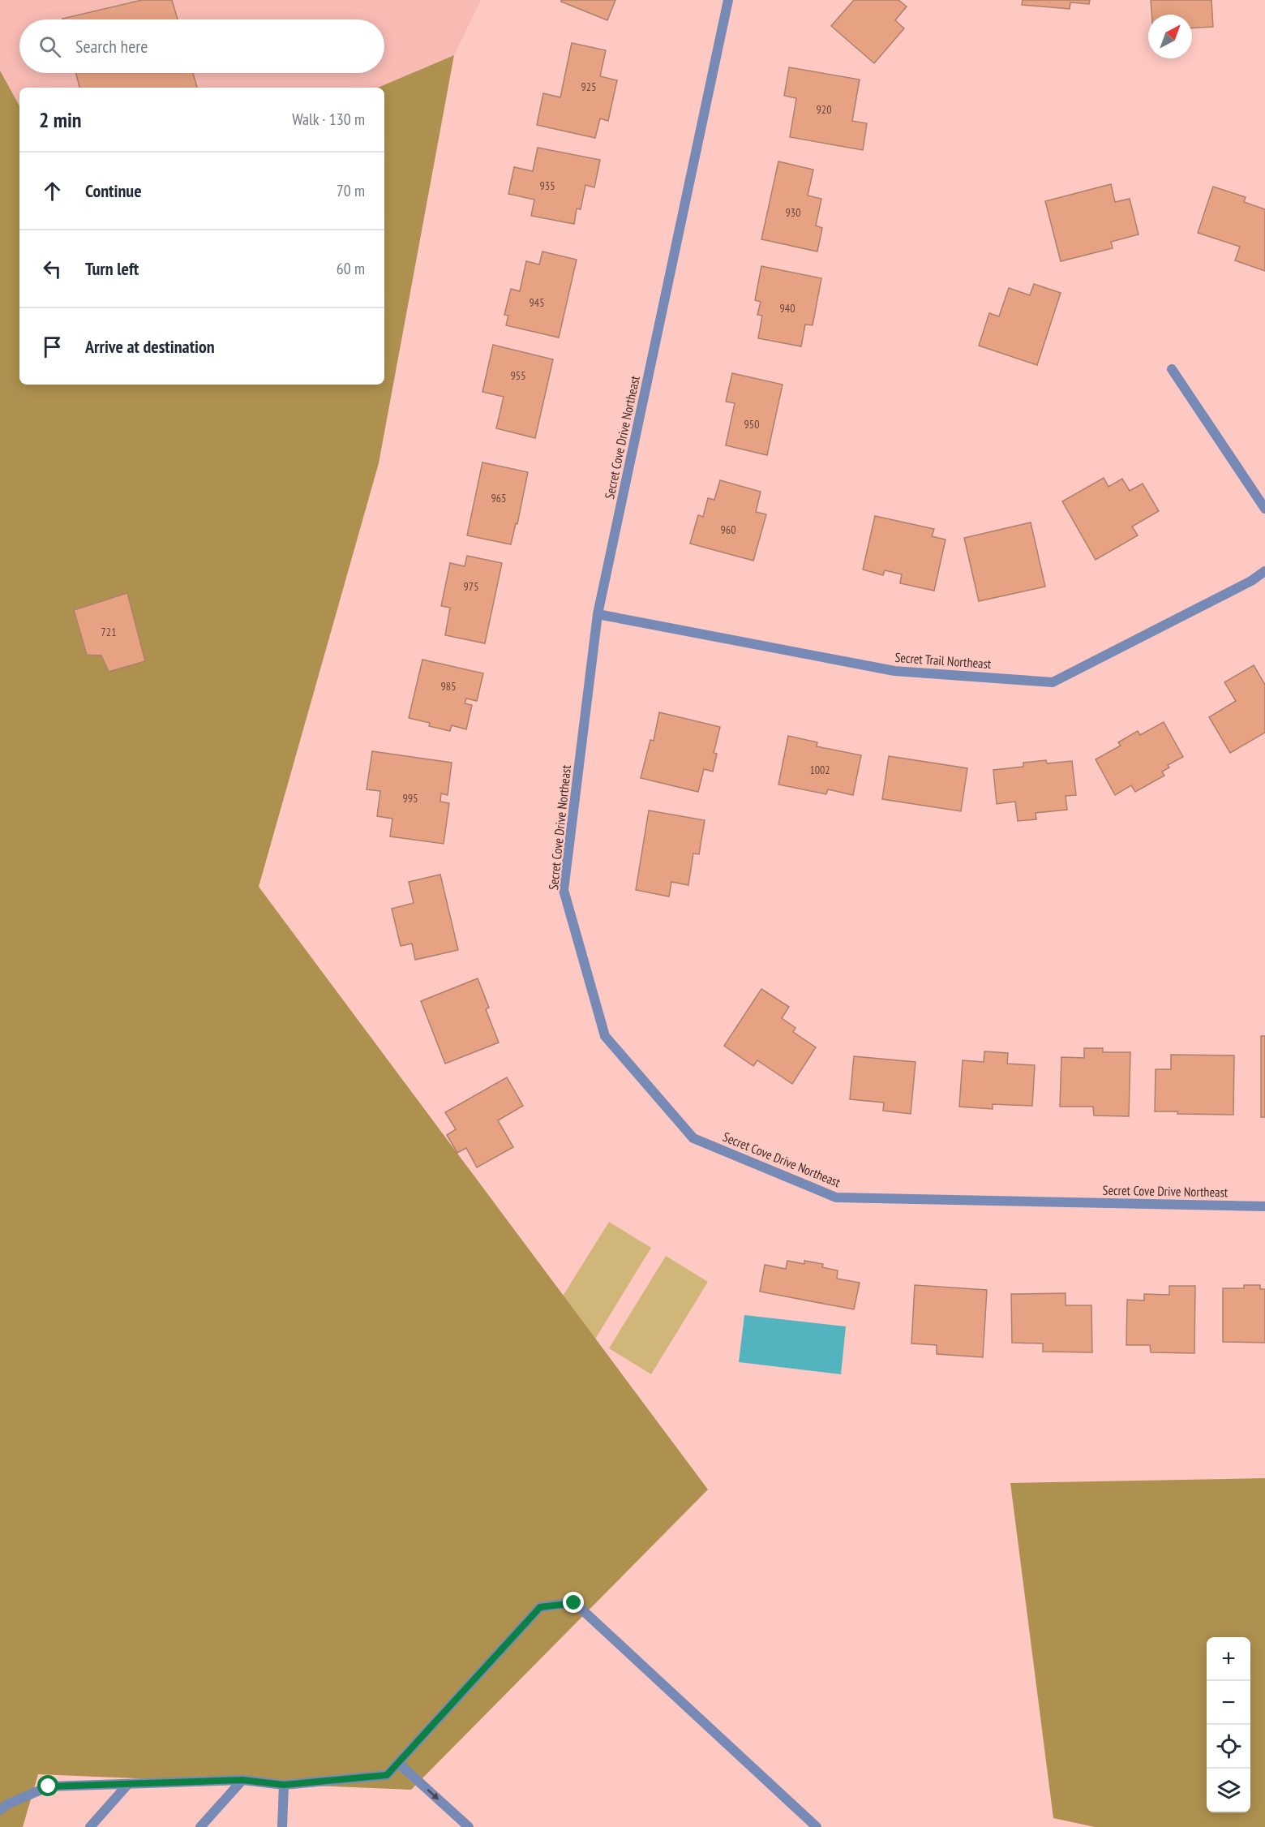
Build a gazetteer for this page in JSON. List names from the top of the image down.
{
  "streets": {
    "street": ["Secret Cove Drive Northeast", "Secret Trail Northeast"]
  },
  "crossings": [
    ["Secret Cove Drive Northeast", "Secret Trail Northeast"]
  ],
  "house_numbers": [
    "925",
    "920",
    "935",
    "930",
    "945",
    "940",
    "955",
    "950",
    "965",
    "960",
    "975",
    "721",
    "985",
    "1002",
    "995"
  ],
  "north": "top right",
  "page": {
    "search": "Search here",
    "heading": ["2 min", "Walk · 130 m"],
    "list": [
      ["Continue", "70 m"],
      ["Turn left", "60 m"],
      "Arrive at destination"
    ],
    "map_buttons": ["+", "−"]
  }
}
